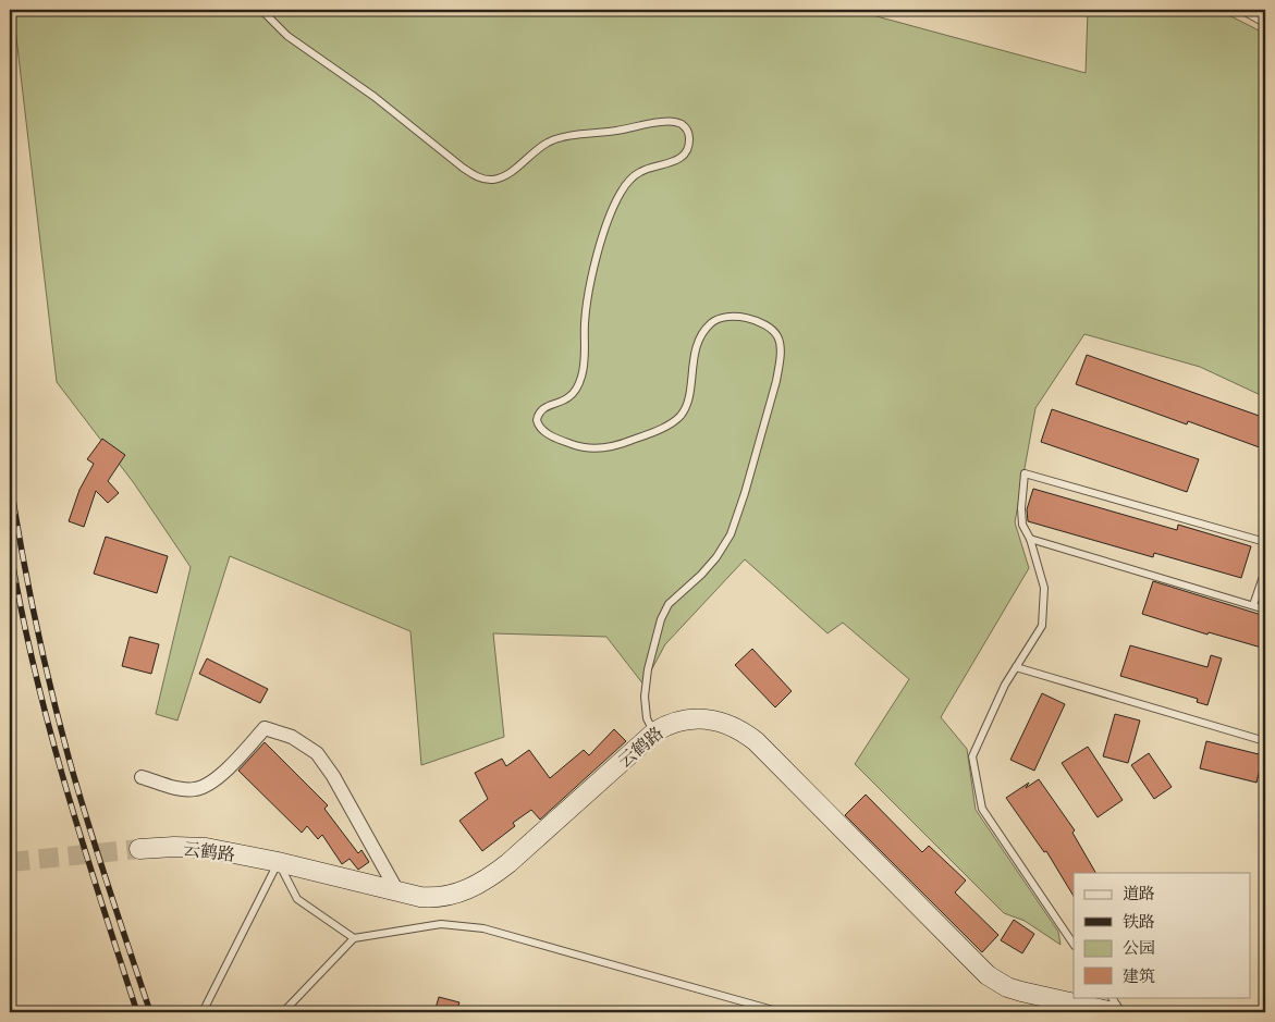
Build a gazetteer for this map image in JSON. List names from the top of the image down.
{
  "streets": {
    "street": ["云鹤路"]
  },
  "legend": [
    "道路",
    "铁路",
    "公园",
    "建筑"
  ]
}
